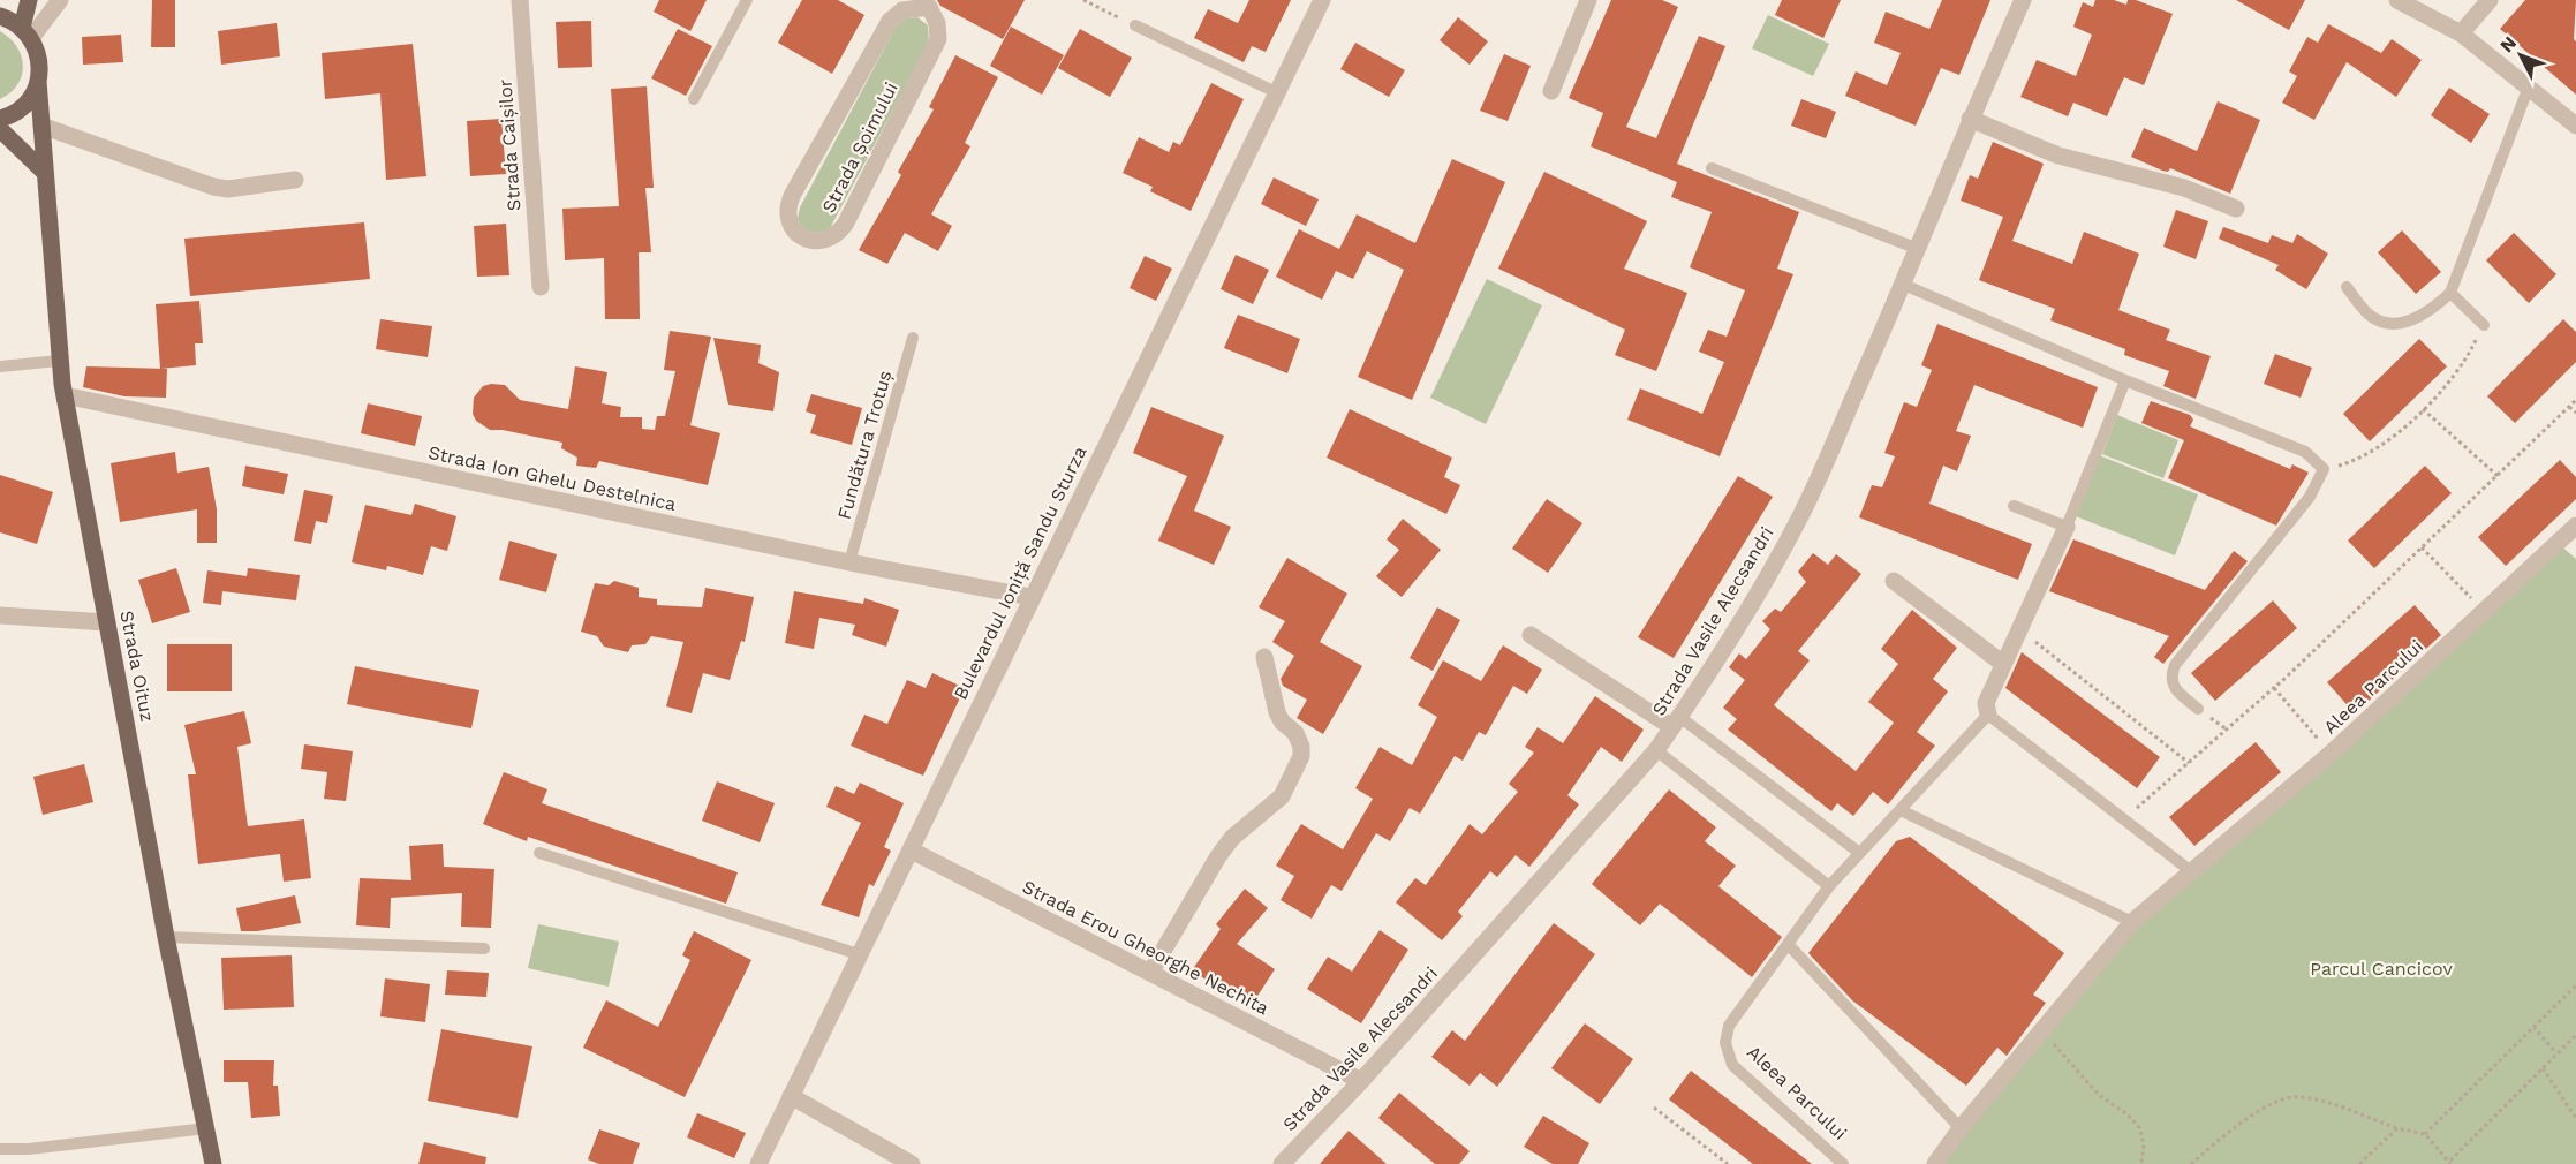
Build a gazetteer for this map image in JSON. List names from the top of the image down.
{
  "streets": {
    "main road": ["Strada Oituz"],
    "street": [
      "Strada Caișilor",
      "Strada Șoimului",
      "Strada Ion Ghelu Destelnica",
      "Bulevardul Ioniță Sandu Sturza",
      "Strada Vasile Alecsandri",
      "Aleea Parcului",
      "Strada Erou Gheorghe Nechita"
    ],
    "lane": ["Fundătura Trotuș"]
  },
  "crossings": [
    ["Fundătura Trotuș", "Strada Ion Ghelu Destelnica"],
    ["Strada Ion Ghelu Destelnica", "Bulevardul Ioniță Sandu Sturza"],
    ["Strada Ion Ghelu Destelnica", "Strada Oituz"],
    ["Bulevardul Ioniță Sandu Sturza", "Strada Erou Gheorghe Nechita"],
    ["Strada Vasile Alecsandri", "Strada Erou Gheorghe Nechita"]
  ],
  "parks": ["Parcul Cancicov"],
  "north": "top left"
}
